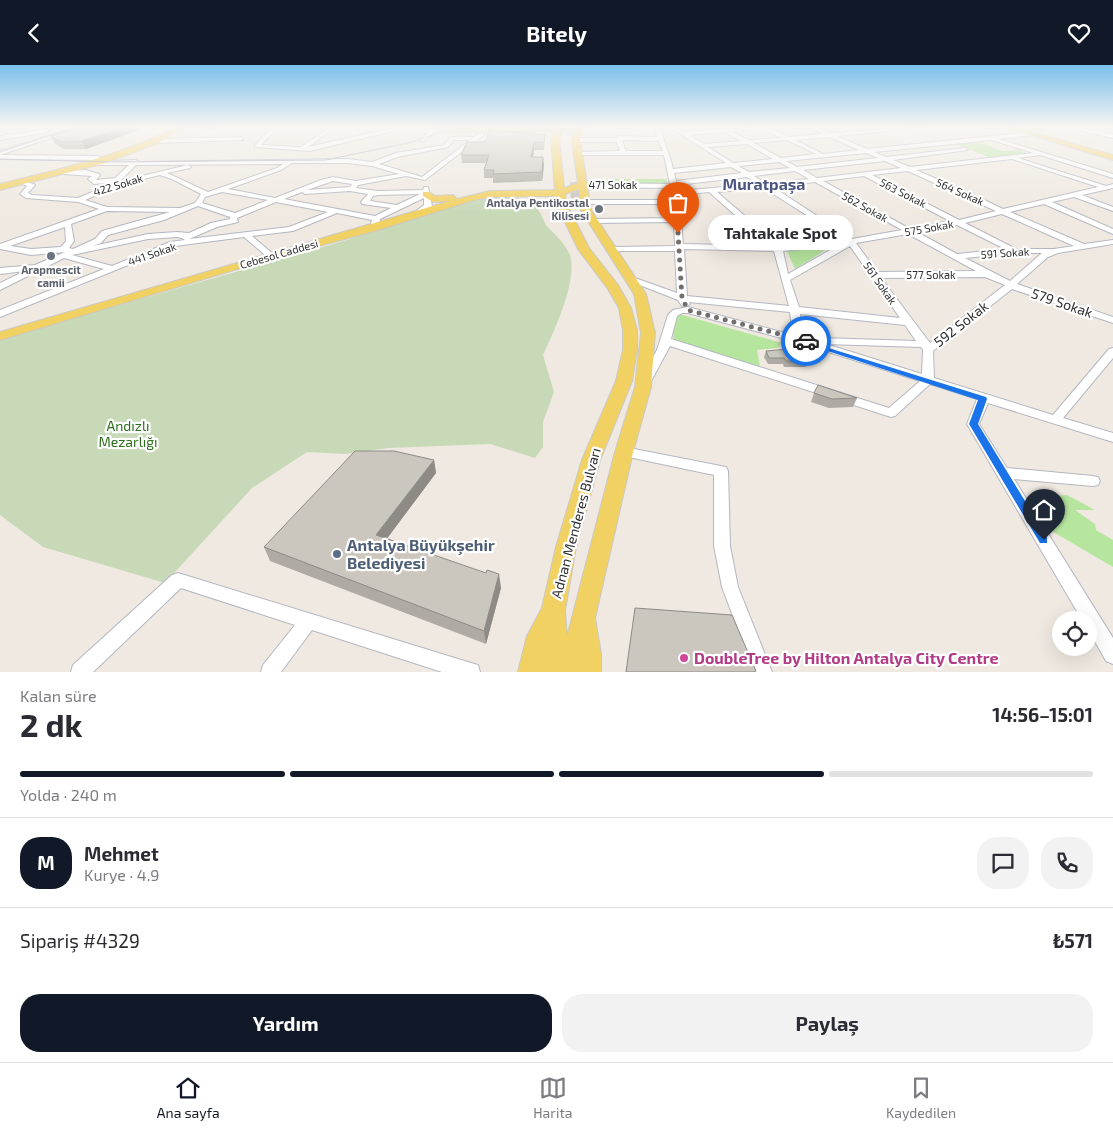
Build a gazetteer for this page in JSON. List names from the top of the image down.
{
  "streets": {
    "main road": ["Cebesol Caddesi", "Adnan Menderes Bulvarı"],
    "street": [
      "422 Sokak",
      "471 Sokak",
      "564 Sokak",
      "563 Sokak",
      "562 Sokak",
      "575 Sokak",
      "591 Sokak",
      "441 Sokak",
      "577 Sokak",
      "561 Sokak",
      "579 Sokak",
      "592 Sokak"
    ]
  },
  "crossings": [
    ["471 Sokak", "Cebesol Caddesi"],
    ["471 Sokak", "Adnan Menderes Bulvarı"],
    ["564 Sokak", "575 Sokak"],
    ["564 Sokak", "592 Sokak"],
    ["563 Sokak", "575 Sokak"],
    ["563 Sokak", "591 Sokak"],
    ["562 Sokak", "575 Sokak"],
    ["562 Sokak", "591 Sokak"],
    ["562 Sokak", "577 Sokak"],
    ["562 Sokak", "579 Sokak"],
    ["562 Sokak", "592 Sokak"],
    ["575 Sokak", "561 Sokak"],
    ["591 Sokak", "592 Sokak"],
    ["Cebesol Caddesi", "Adnan Menderes Bulvarı"],
    ["577 Sokak", "561 Sokak"],
    ["561 Sokak", "592 Sokak"],
    ["579 Sokak", "592 Sokak"]
  ],
  "districts": ["Muratpaşa"],
  "parks": ["Andızlı Mezarlığı"],
  "places": [
    "Antalya Pentikostal Kilisesi",
    "Tahtakale Spot",
    "Arapmescit camii",
    "Antalya Büyükşehir Belediyesi",
    "DoubleTree by Hilton Antalya City Centre"
  ],
  "page": {
    "header": "Bitely",
    "bubble": "Tahtakale Spot",
    "heading": ["2 dk", "Kalan süre", "14:56–15:01"],
    "panel": [
      "Mehmet",
      "Kurye · 4.9",
      "Sipariş #4329",
      "₺571"
    ],
    "bar": "Yolda · 240 m",
    "round": "M",
    "buttons": ["Yardım", "Paylaş"],
    "tabs": ["Ana sayfa", "Harita", "Kaydedilen"]
  }
}
